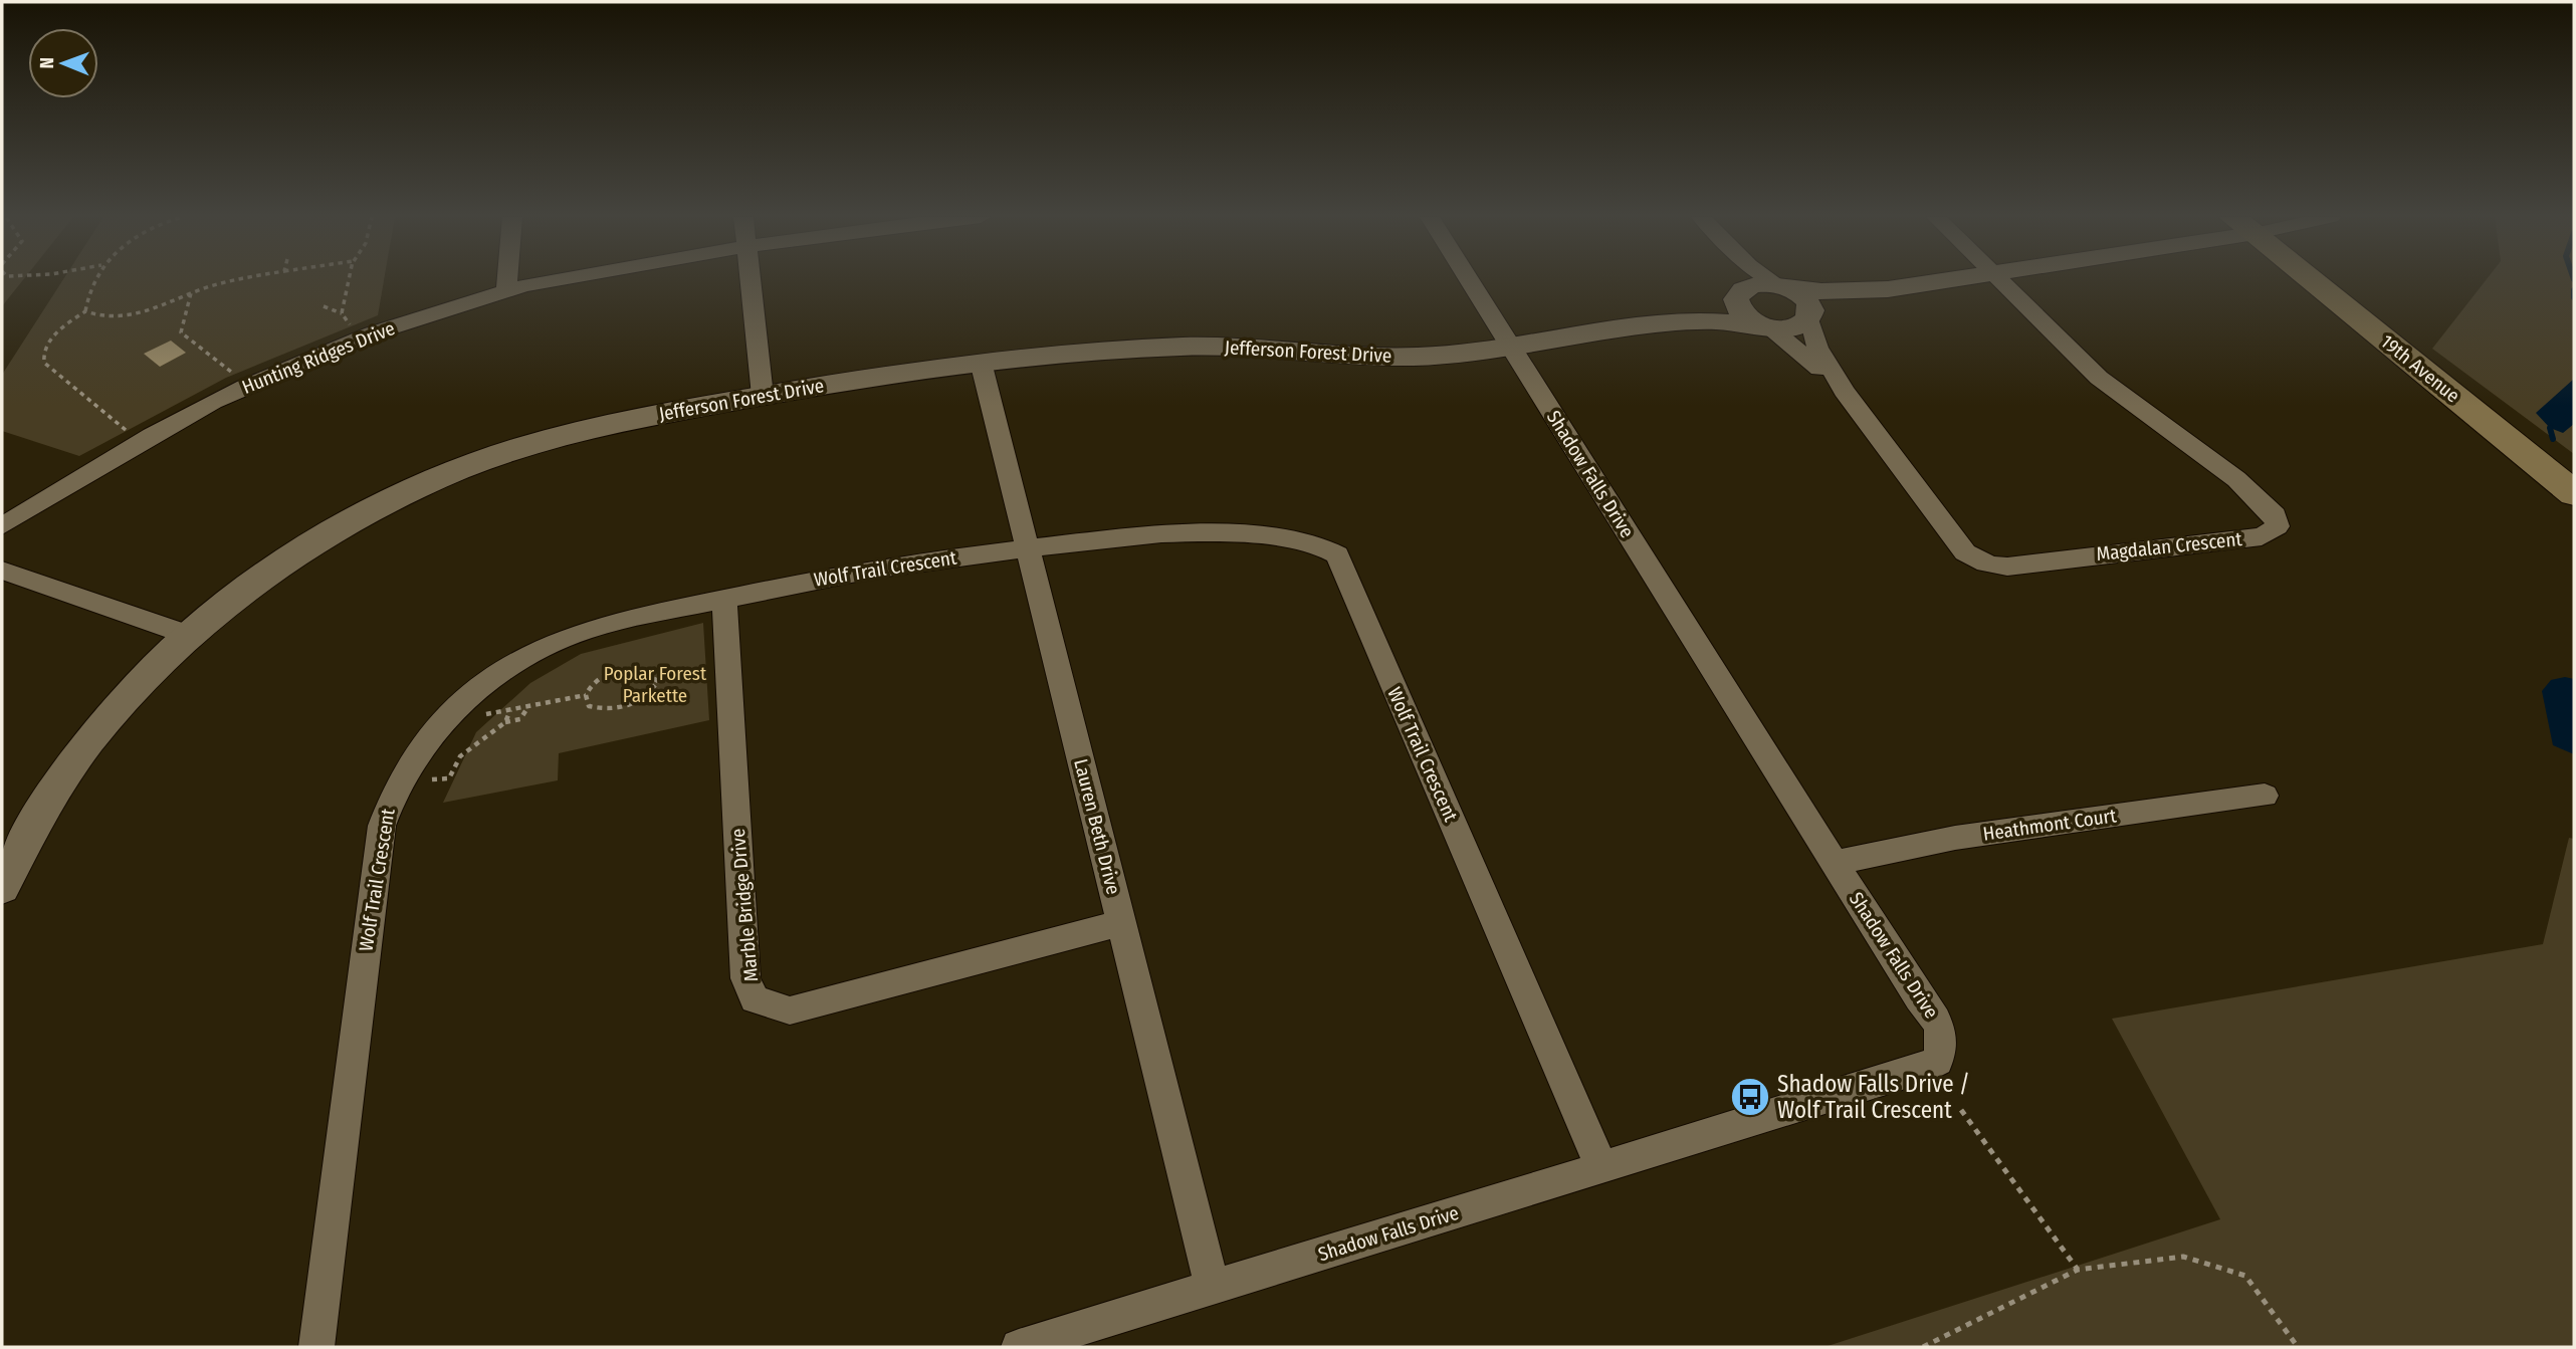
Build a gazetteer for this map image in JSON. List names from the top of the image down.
{
  "streets": {
    "main road": ["19th Avenue"],
    "street": [
      "Jefferson Forest Drive",
      "Hunting Ridges Drive",
      "Shadow Falls Drive",
      "Magdalan Crescent",
      "Wolf Trail Crescent",
      "Heathmont Court",
      "Lauren Beth Drive",
      "Marble Bridge Drive"
    ]
  },
  "crossings": [
    ["Jefferson Forest Drive", "Shadow Falls Drive"],
    ["Jefferson Forest Drive", "Magdalan Crescent"],
    ["Jefferson Forest Drive", "Lauren Beth Drive"],
    ["Shadow Falls Drive", "Wolf Trail Crescent"],
    ["Shadow Falls Drive", "Heathmont Court"],
    ["Shadow Falls Drive", "Lauren Beth Drive"],
    ["Wolf Trail Crescent", "Lauren Beth Drive"],
    ["Wolf Trail Crescent", "Marble Bridge Drive"],
    ["Lauren Beth Drive", "Marble Bridge Drive"]
  ],
  "parks": ["Poplar Forest Parkette"],
  "places": {
    "bus stop": ["Shadow Falls Drive / Wolf Trail Crescent"]
  },
  "north": "left"
}
